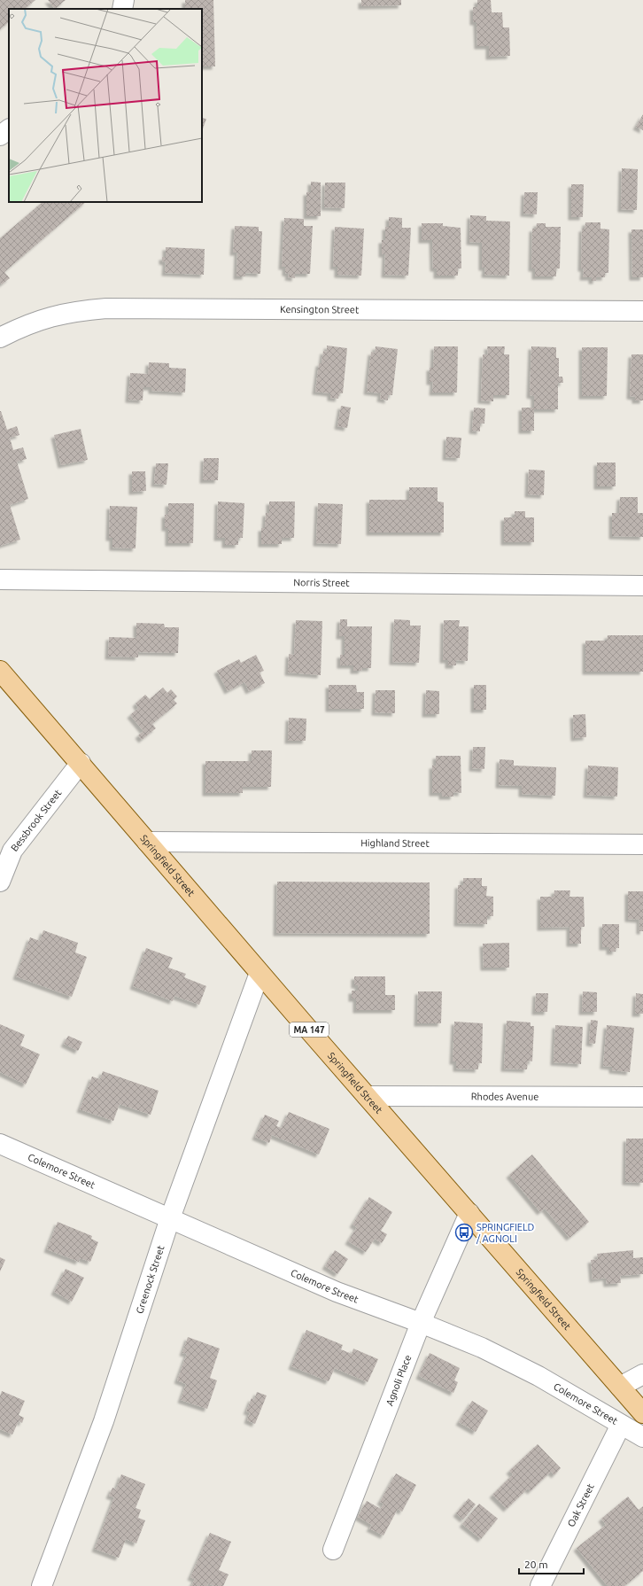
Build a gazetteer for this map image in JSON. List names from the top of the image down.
{
  "streets": {
    "main road": ["Springfield Street", "MA 147"],
    "street": [
      "Kensington Street",
      "Norris Street",
      "Bessbrook Street",
      "Highland Street",
      "Rhodes Avenue",
      "Colemore Street",
      "Greenock Street",
      "Agnoli Place",
      "Oak Street"
    ]
  },
  "crossings": [
    ["Bessbrook Street", "Springfield Street"],
    ["Highland Street", "Springfield Street"],
    ["Springfield Street", "Rhodes Avenue"],
    ["Springfield Street", "Greenock Street"],
    ["Springfield Street", "Agnoli Place"],
    ["Colemore Street", "Greenock Street"],
    ["Colemore Street", "Agnoli Place"],
    ["Colemore Street", "Oak Street"]
  ],
  "places": {
    "bus stop": ["SPRINGFIELD / AGNOLI"]
  },
  "scale_bar": "20 m"
}
